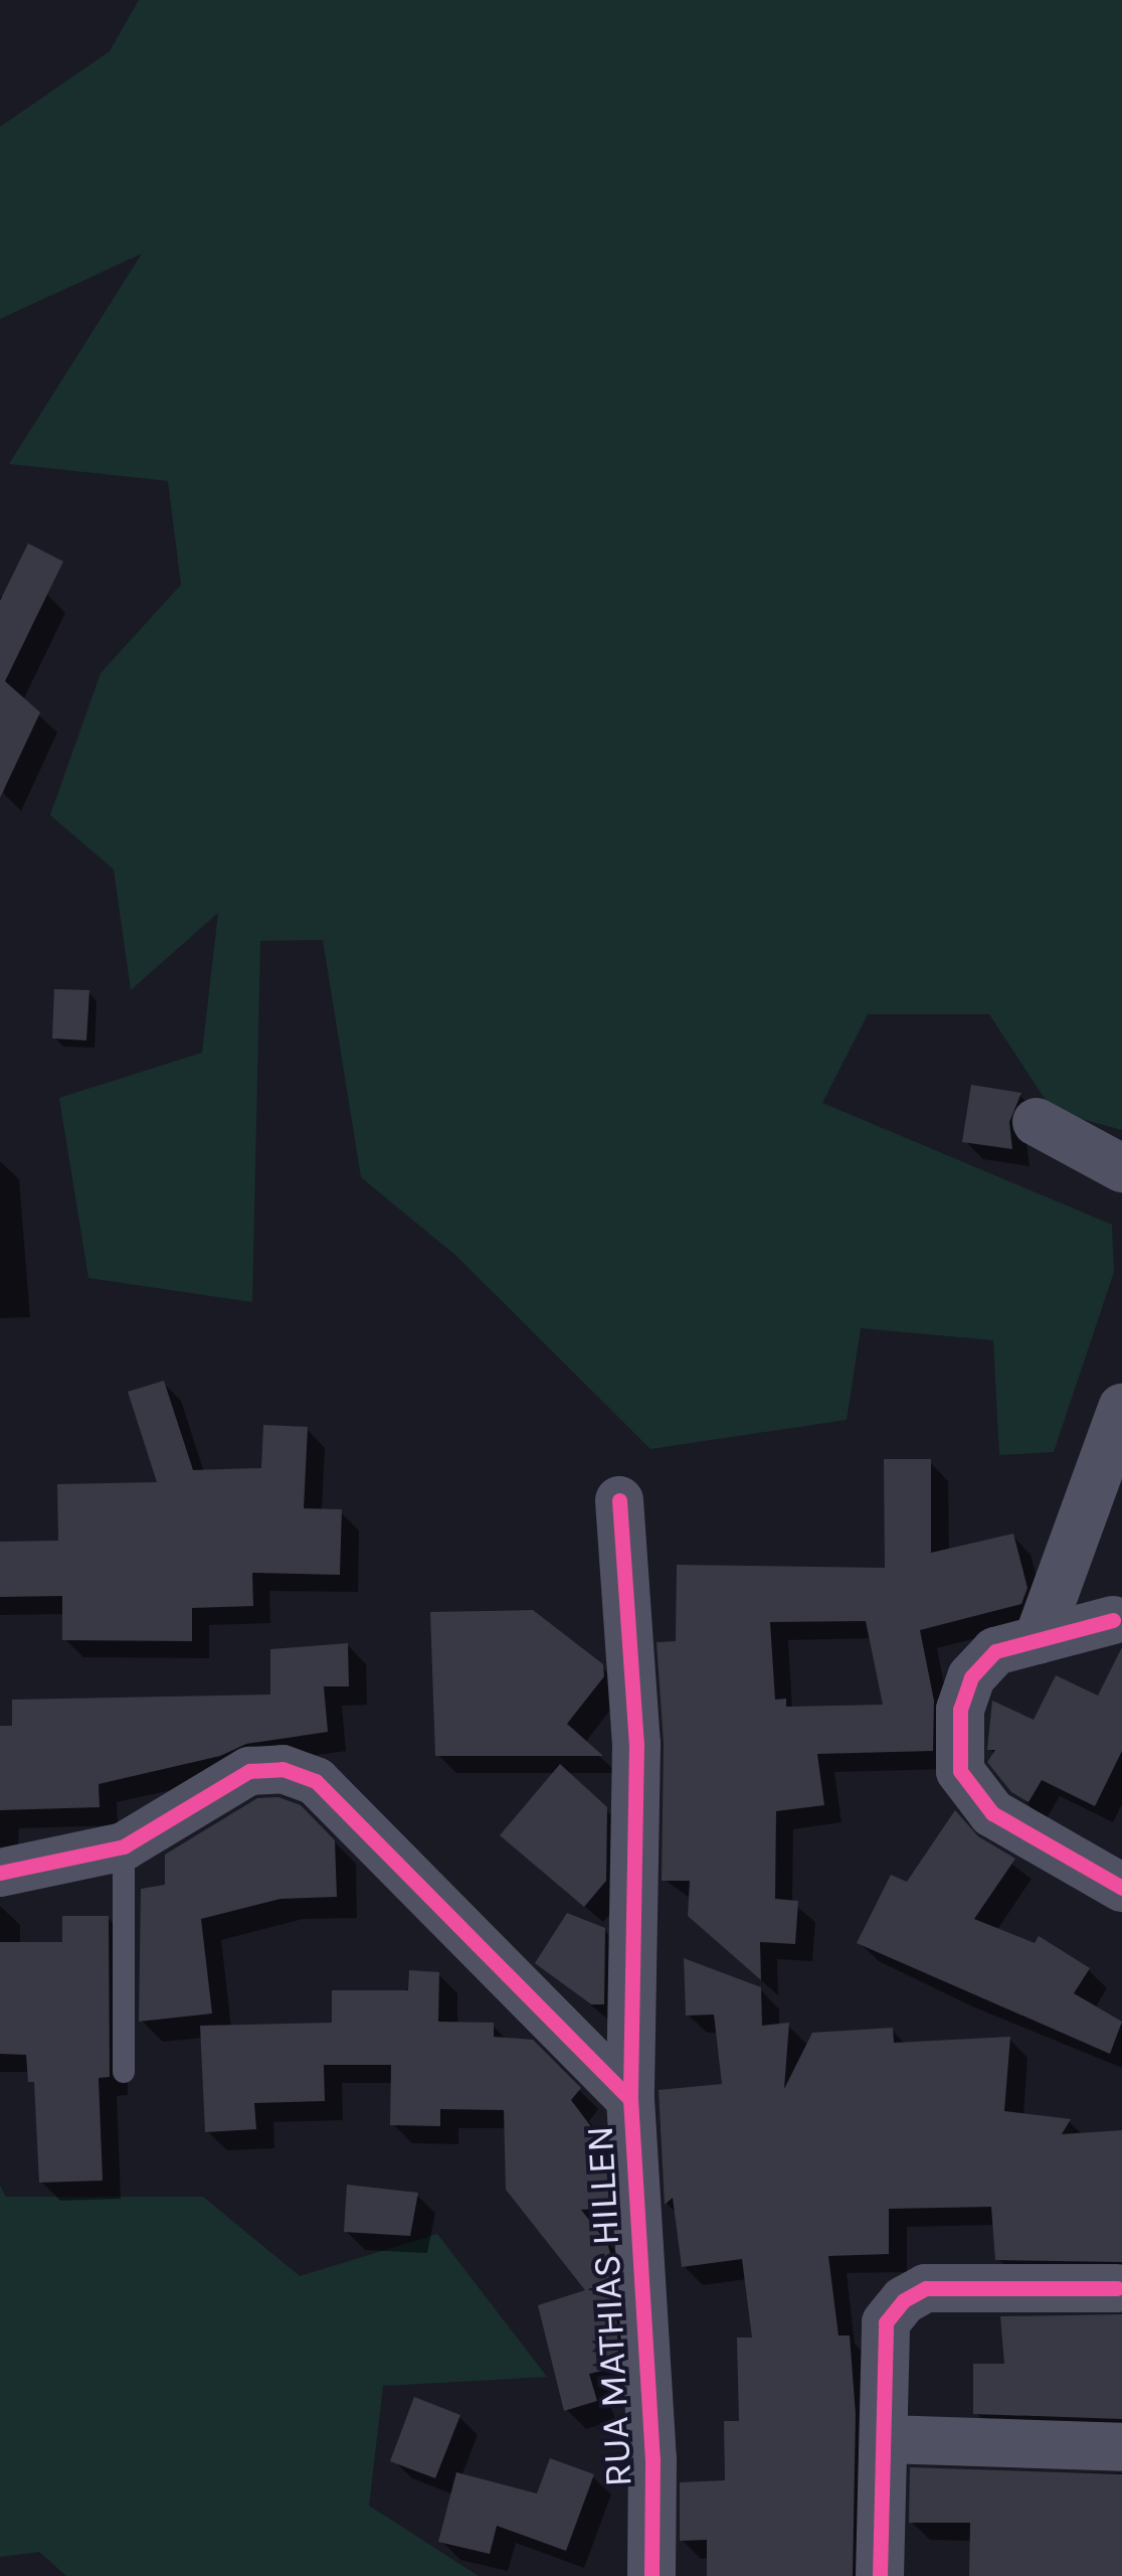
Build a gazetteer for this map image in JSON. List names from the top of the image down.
{
  "streets": {
    "street": ["RUA MATHIAS HILLEN"]
  }
}
